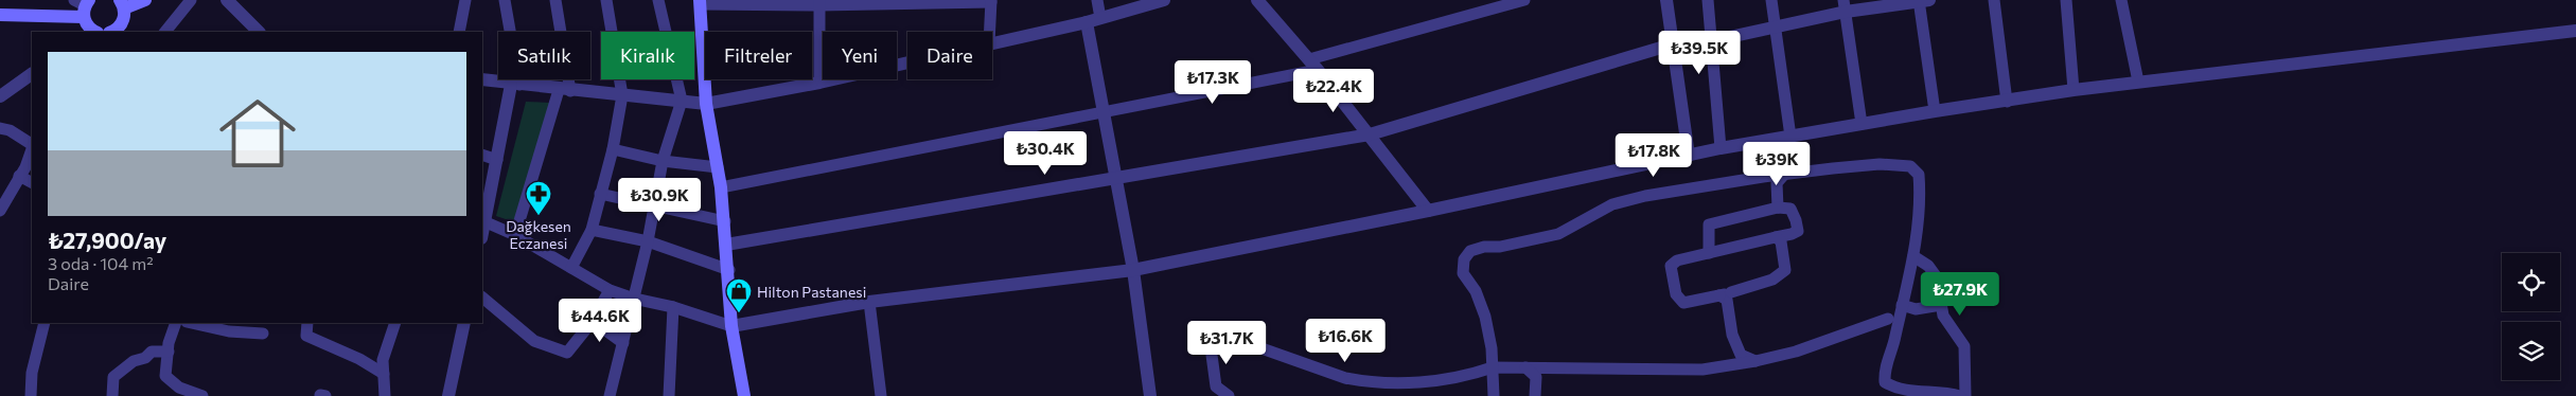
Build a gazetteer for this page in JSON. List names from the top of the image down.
{
  "places": {
    "pharmacy": ["Dağkesen Eczanesi"],
    "shop": ["Hilton Pastanesi"]
  },
  "page": {
    "price": [
      "₺39.5K",
      "₺17.3K",
      "₺22.4K",
      "₺30.4K",
      "₺17.8K",
      "₺39K",
      "₺30.9K",
      "₺27.9K",
      "₺44.6K",
      "₺16.6K",
      "₺31.7K"
    ],
    "chip": [
      "Satılık",
      "Kiralık",
      "Filtreler",
      "Yeni",
      "Daire"
    ],
    "list": [
      {
        "name": "₺27,900/ay",
        "note": "3 oda · 104 m² · Daire"
      }
    ]
  }
}
